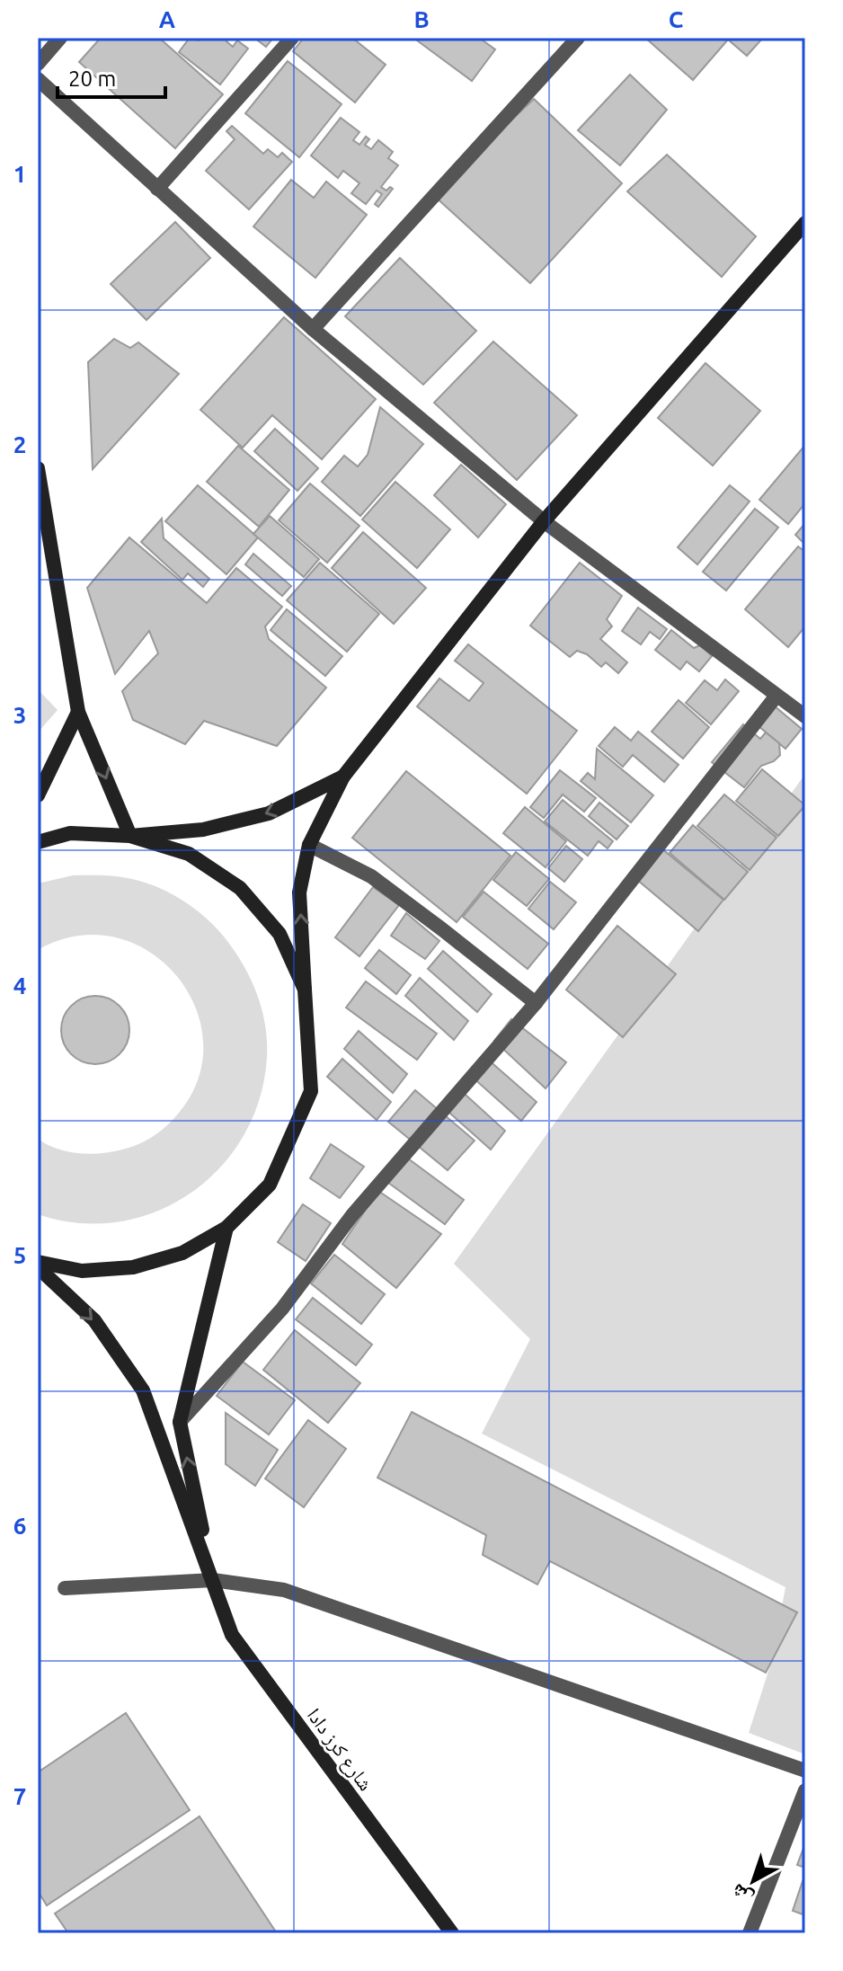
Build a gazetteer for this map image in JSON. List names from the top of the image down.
{
  "streets": {
    "main road": ["شارع كرز دادا"]
  },
  "scale_bar": "20 m",
  "north": "bottom left",
  "grid": {
    "columns": ["A", "B", "C"],
    "rows": [
      "1",
      "2",
      "3",
      "4",
      "5",
      "6",
      "7"
    ]
  }
}
